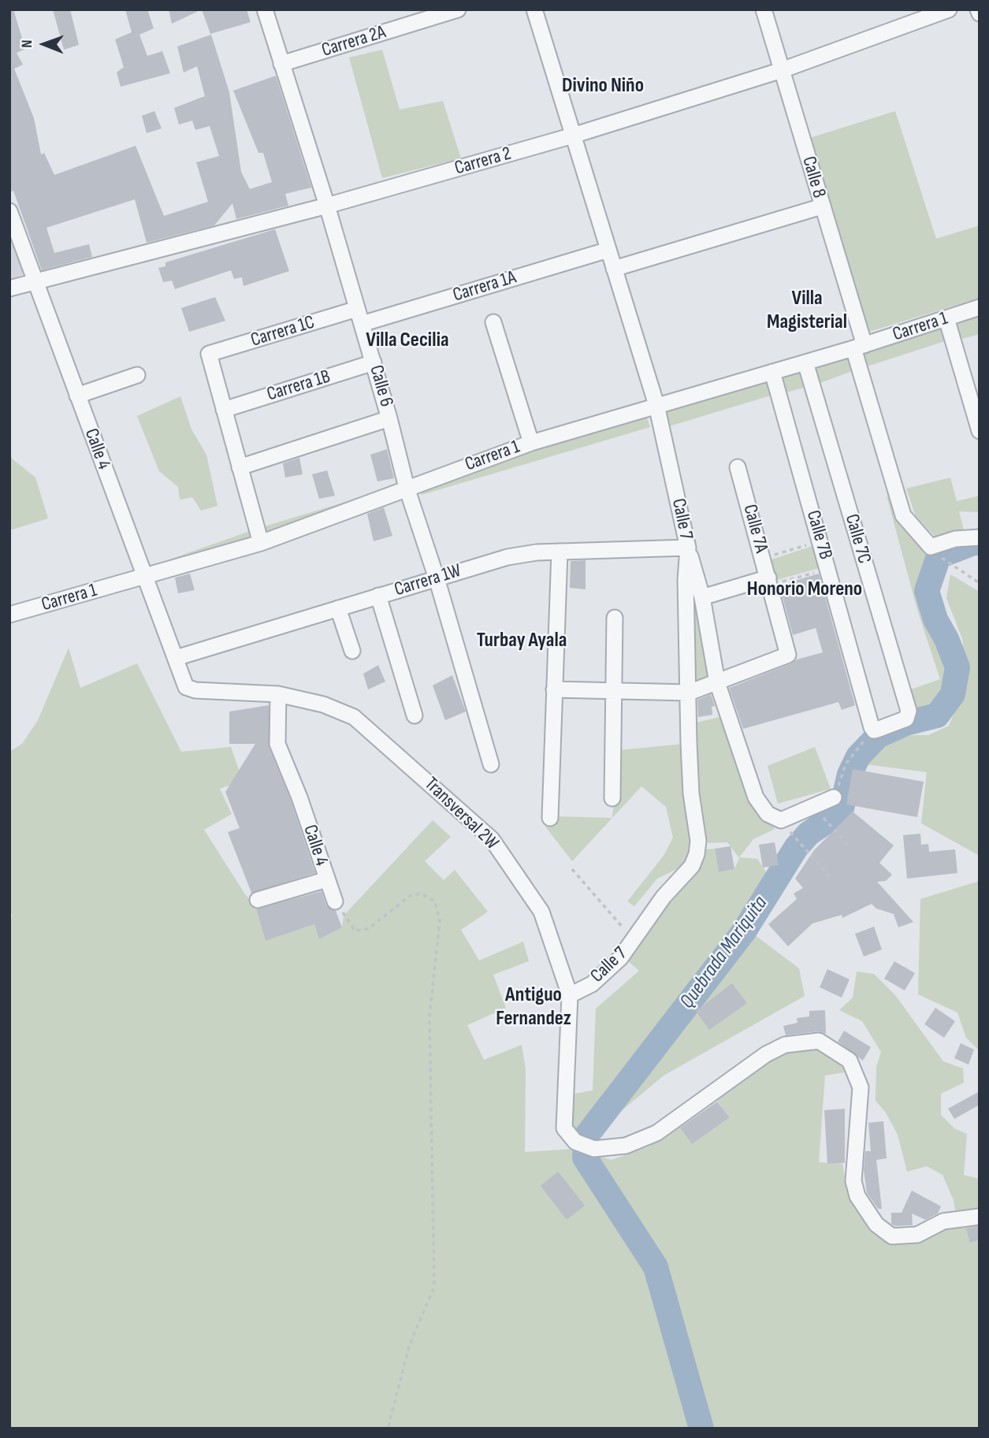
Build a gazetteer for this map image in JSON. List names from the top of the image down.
{
  "streets": {
    "street": [
      "Carrera 2A",
      "Carrera 2",
      "Calle 8",
      "Carrera 1A",
      "Carrera 1",
      "Carrera 1C",
      "Carrera 1B",
      "Calle 6",
      "Calle 4",
      "Calle 7",
      "Calle 7A",
      "Calle 7B",
      "Calle 7C",
      "Carrera 1W",
      "Transversal 2W"
    ]
  },
  "crossings": [
    ["Carrera 2A", "Calle 6"],
    ["Carrera 2", "Calle 8"],
    ["Carrera 2", "Calle 6"],
    ["Carrera 2", "Calle 4"],
    ["Carrera 2", "Calle 7"],
    ["Calle 8", "Carrera 1"],
    ["Carrera 1A", "Carrera 1C"],
    ["Carrera 1A", "Calle 6"],
    ["Carrera 1A", "Calle 7"],
    ["Carrera 1", "Calle 6"],
    ["Carrera 1", "Calle 4"],
    ["Carrera 1", "Calle 7"],
    ["Carrera 1", "Calle 7B"],
    ["Carrera 1", "Calle 7C"],
    ["Carrera 1C", "Carrera 1B"],
    ["Carrera 1C", "Calle 6"],
    ["Carrera 1B", "Calle 6"],
    ["Calle 6", "Carrera 1W"],
    ["Calle 4", "Carrera 1W"],
    ["Calle 4", "Transversal 2W"],
    ["Calle 7", "Carrera 1W"],
    ["Calle 7", "Transversal 2W"],
    ["Calle 7B", "Calle 7C"]
  ],
  "districts": [
    "Divino Niño",
    "Villa Magisterial",
    "Villa Cecilia",
    "Honorio Moreno",
    "Turbay Ayala",
    "Antiguo Fernandez"
  ],
  "water": ["Quebrada Mariquita"],
  "north": "left"
}
